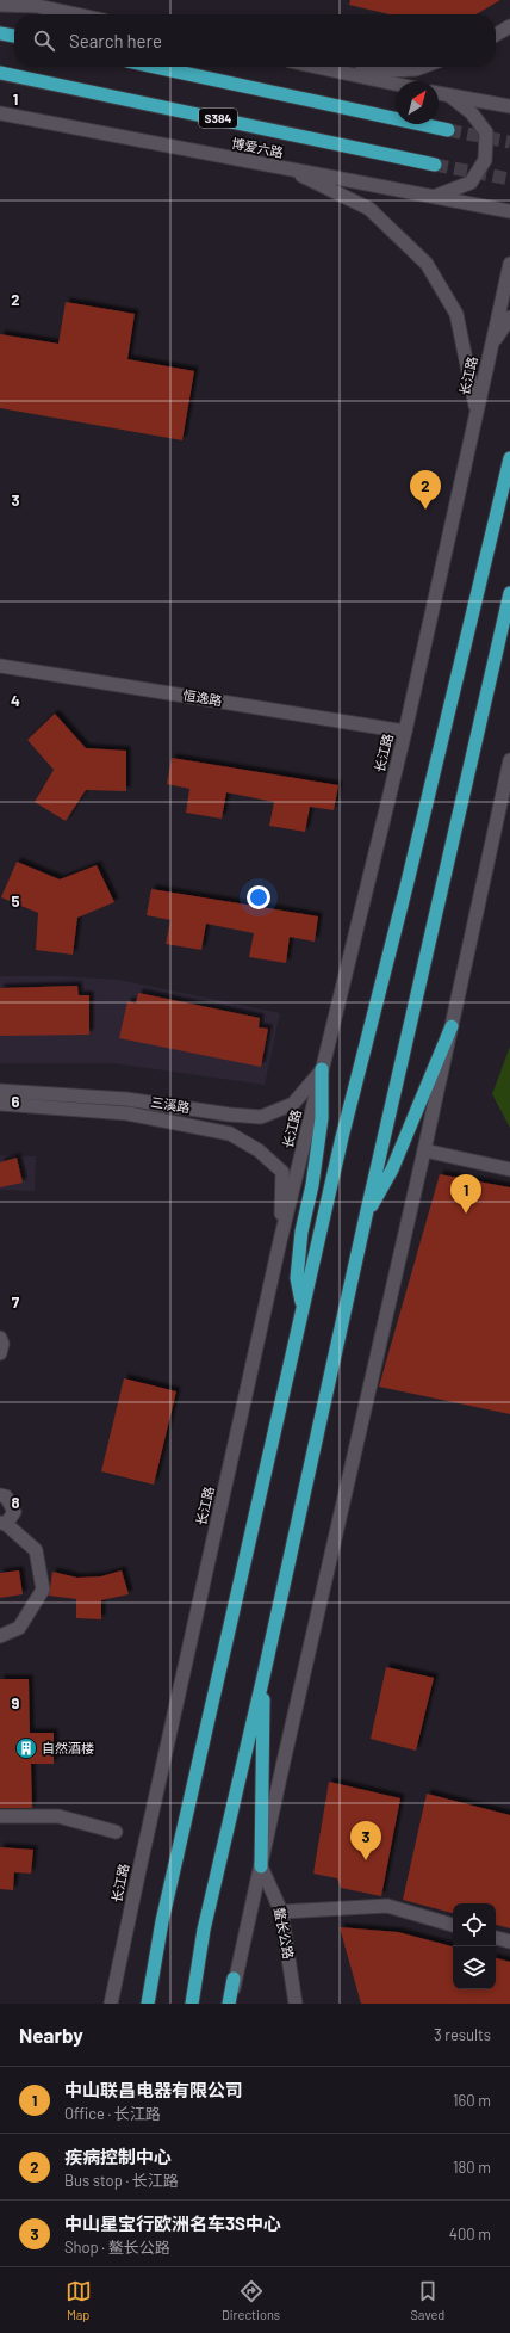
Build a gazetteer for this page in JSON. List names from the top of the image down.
{
  "streets": {
    "highway": ["S384", "博爱六路"],
    "main road": [
      "长江路",
      "恒逸路",
      "三溪路",
      "鳌长公路"
    ]
  },
  "crossings": [
    ["长江路", "恒逸路"],
    ["长江路", "三溪路"]
  ],
  "places": {
    "building": ["自然酒楼"]
  },
  "north": "top right",
  "page": {
    "search": "Search here",
    "pins": ["2", "1", "3"],
    "heading": ["Nearby", "3 results"],
    "list": [
      {
        "mark": "1",
        "name": "中山联昌电器有限公司",
        "note": "Office · 长江路",
        "value": "160 m"
      },
      {
        "mark": "2",
        "name": "疾病控制中心",
        "note": "Bus stop · 长江路",
        "value": "180 m"
      },
      {
        "mark": "3",
        "name": "中山星宝行欧洲名车3S中心",
        "note": "Shop · 鳌长公路",
        "value": "400 m"
      }
    ],
    "nav": ["Map", "Directions", "Saved"]
  },
  "grid": {
    "rows": [
      "1",
      "2",
      "3",
      "4",
      "5",
      "6",
      "7",
      "8",
      "9"
    ]
  }
}
